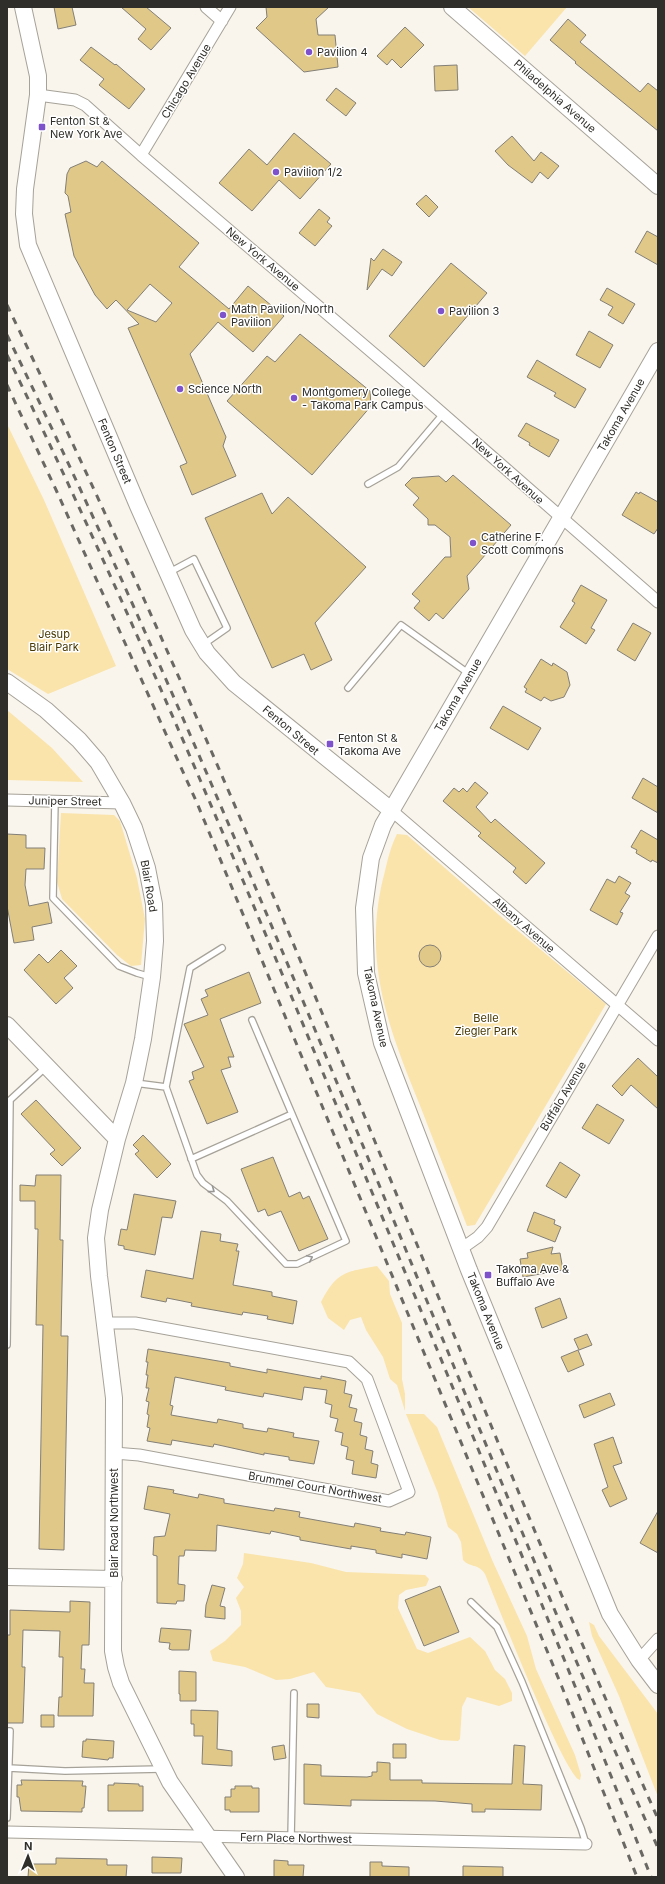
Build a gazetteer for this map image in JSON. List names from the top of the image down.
{
  "streets": {
    "street": [
      "Chicago Avenue",
      "Philadelphia Avenue",
      "New York Avenue",
      "Takoma Avenue",
      "Fenton Street",
      "Juniper Street",
      "Blair Road",
      "Albany Avenue",
      "Buffalo Avenue",
      "Brummel Court Northwest",
      "Blair Road Northwest",
      "Fern Place Northwest"
    ]
  },
  "crossings": [
    ["Chicago Avenue", "New York Avenue"],
    ["New York Avenue", "Takoma Avenue"],
    ["New York Avenue", "Fenton Street"],
    ["Takoma Avenue", "Fenton Street"],
    ["Takoma Avenue", "Albany Avenue"],
    ["Takoma Avenue", "Buffalo Avenue"],
    ["Fenton Street", "Albany Avenue"],
    ["Juniper Street", "Blair Road"],
    ["Blair Road", "Blair Road Northwest"],
    ["Albany Avenue", "Buffalo Avenue"],
    ["Brummel Court Northwest", "Blair Road Northwest"],
    ["Blair Road Northwest", "Fern Place Northwest"]
  ],
  "parks": ["Jesup Blair Park", "Belle Ziegler Park"],
  "places": {
    "other": [
      "Pavilion 4",
      "Pavilion 1/2",
      "Pavilion 3",
      "Math Pavilion/North Pavilion",
      "Science North",
      "Montgomery College - Takoma Park Campus",
      "Catherine F. Scott Commons"
    ],
    "transit": ["Fenton St & New York Ave", "Fenton St & Takoma Ave", "Takoma Ave & Buffalo Ave"]
  },
  "north": "top"
}
